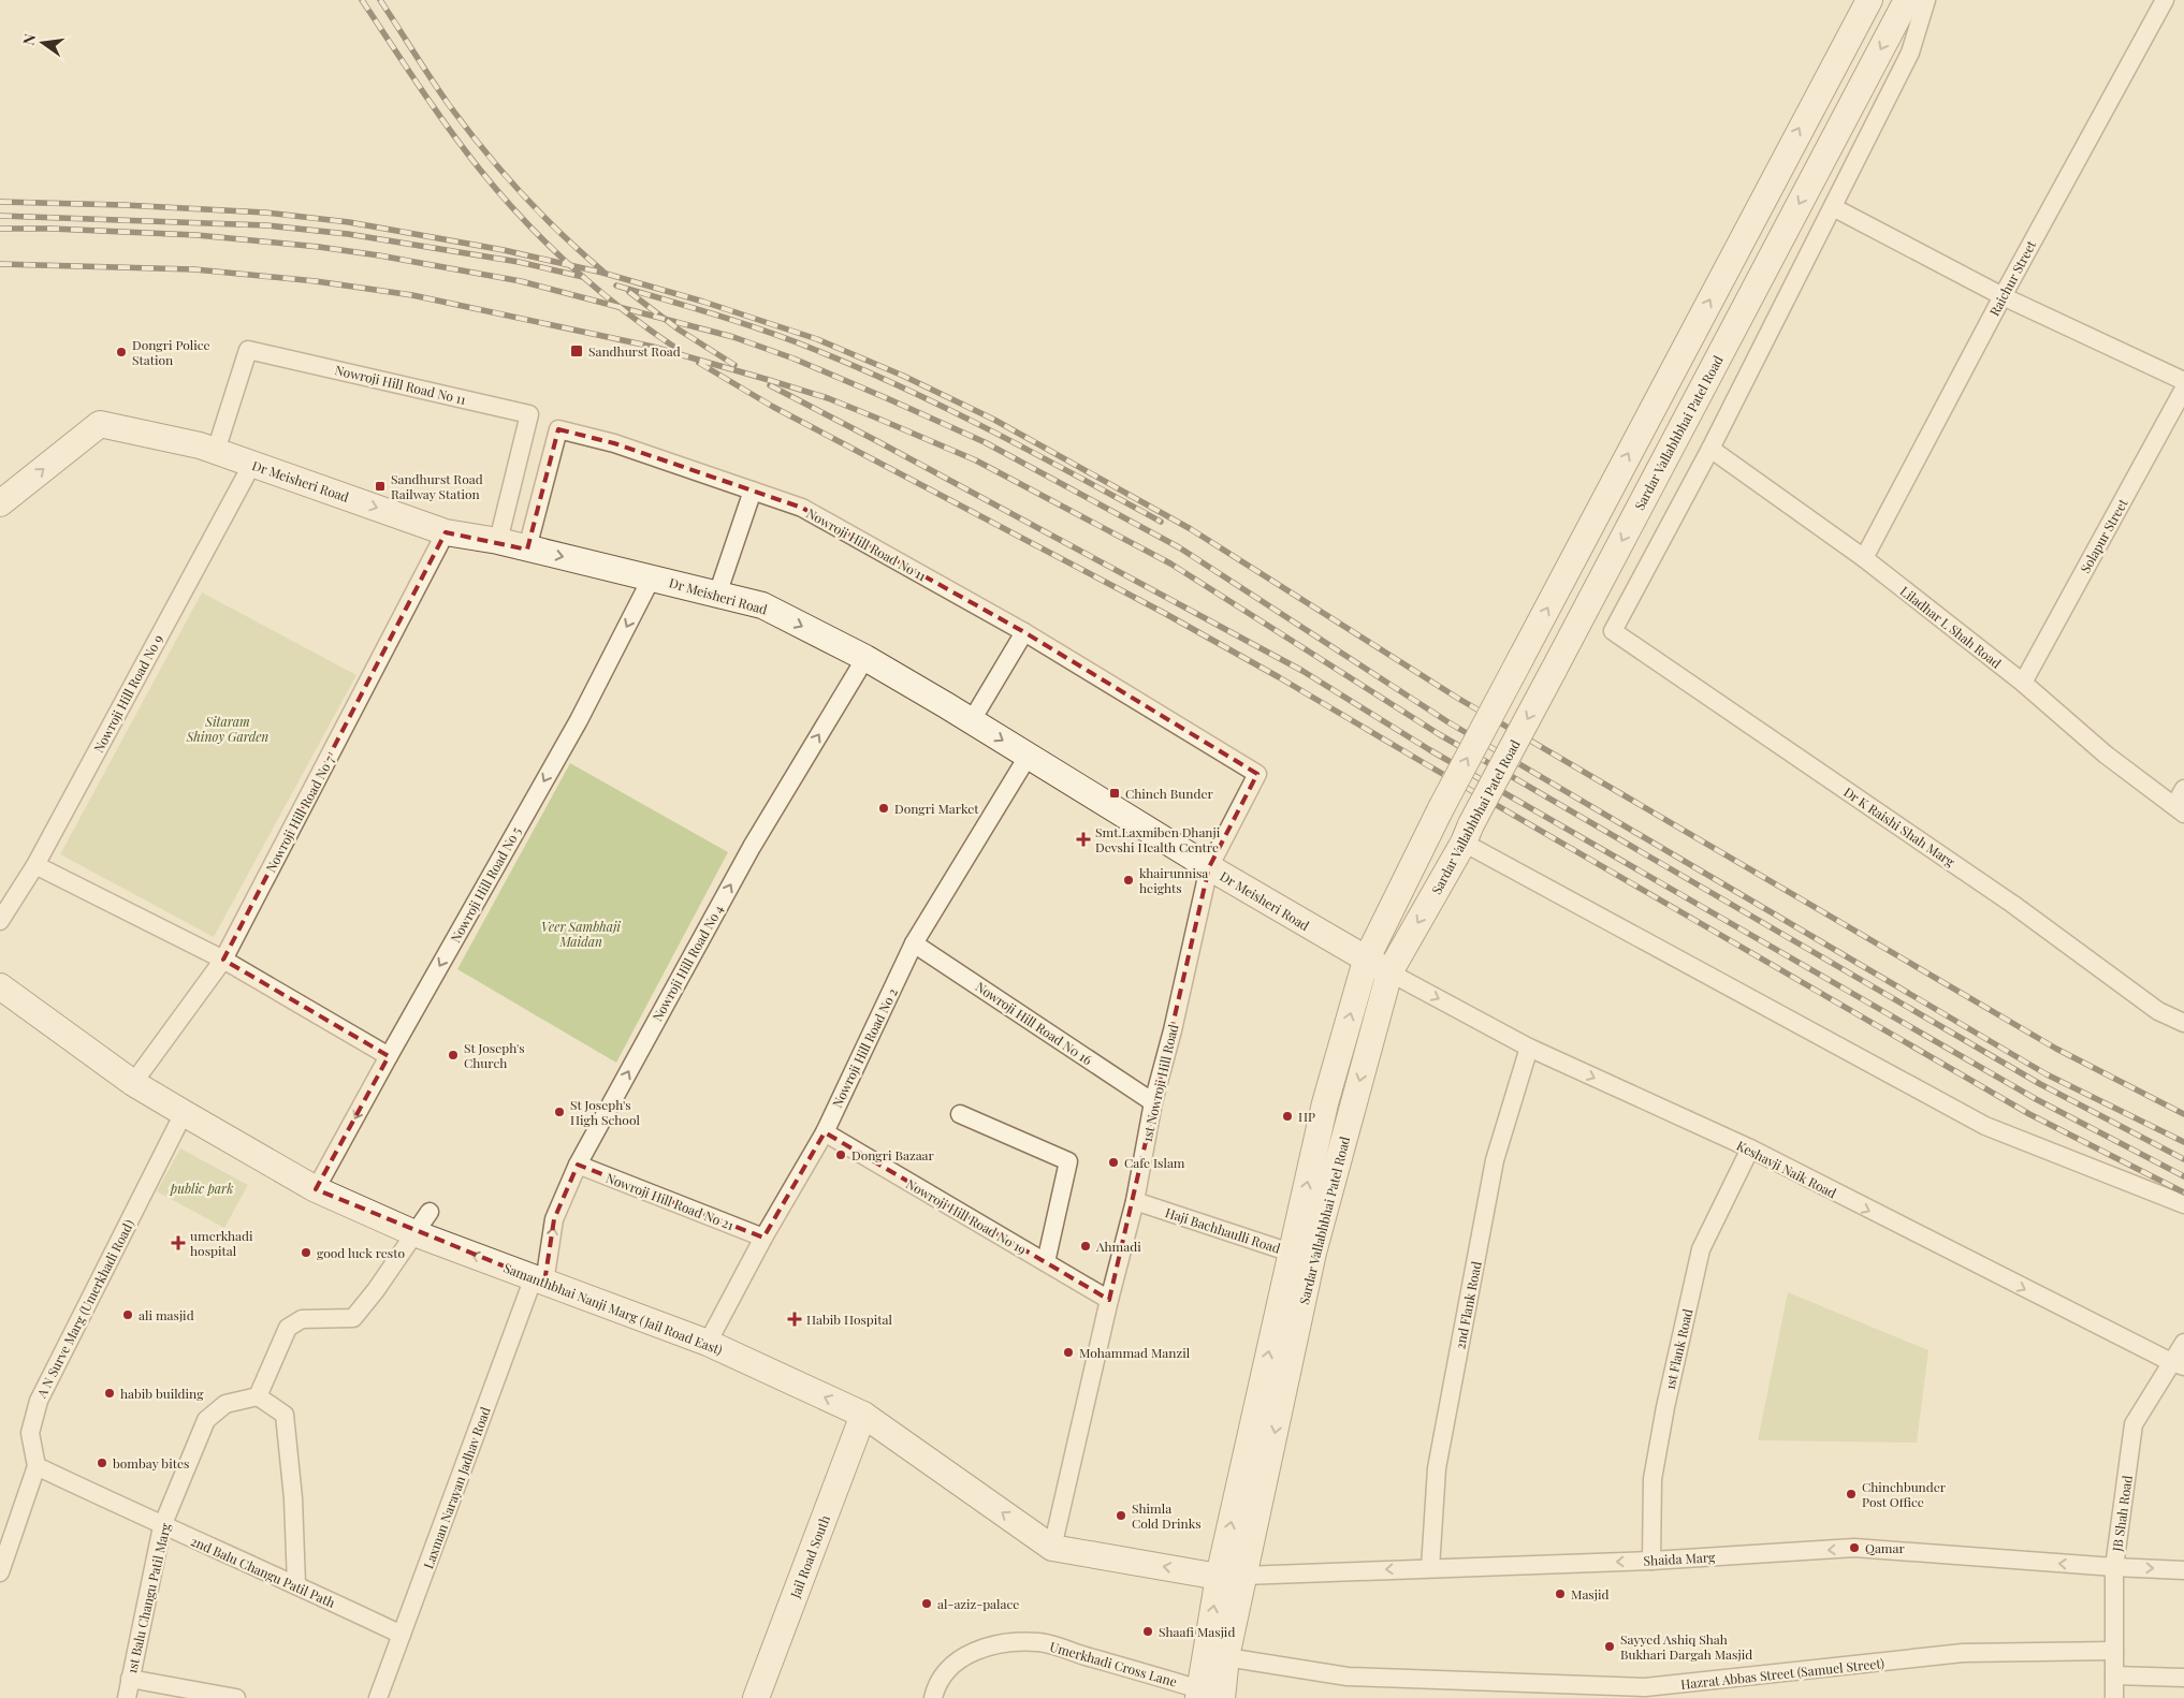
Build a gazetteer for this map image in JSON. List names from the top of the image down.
{
  "streets": {
    "main road": [
      "Sardar Vallabhbhai Patel Road",
      "Dr Meisheri Road",
      "Samanthbhai Nanji Marg (Jail Road East)",
      "Jail Road South"
    ],
    "street": [
      "Raichur Street",
      "Nowroji Hill Road No 11",
      "Solapur Street",
      "Liladhar L Shah Road",
      "Nowroji Hill Road No 9",
      "Nowroji Hill Road No 7",
      "Dr K Raishi Shah Marg",
      "Nowroji Hill Road No 5",
      "Nowroji Hill Road No 4",
      "Nowroji Hill Road N0 16",
      "Nowroji Hill Road No 2",
      "1st Nowroji Hill Road",
      "Keshavji Naik Road",
      "Nowroji Hill Road No 21",
      "Nowroji Hill Road No 19",
      "Haji Bachhaulli Road",
      "2nd Flank Road",
      "A N Surve Marg (Umerkhadi Road)",
      "1st Flank Road",
      "Laxman Narayan Jadhav Road",
      "JB Shah Road",
      "Shaida Marg",
      "2nd Balu Changu Patil Path",
      "1st Balu Changu Patil Marg",
      "Umerkhadi Cross Lane",
      "Hazrat Abbas Street (Samuel Street)"
    ]
  },
  "crossings": [
    ["Raichur Street", "Liladhar L Shah Road"],
    ["Nowroji Hill Road No 11", "Dr Meisheri Road"],
    ["Nowroji Hill Road No 11", "1st Nowroji Hill Road"],
    ["Sardar Vallabhbhai Patel Road", "Dr Meisheri Road"],
    ["Sardar Vallabhbhai Patel Road", "Keshavji Naik Road"],
    ["Sardar Vallabhbhai Patel Road", "Haji Bachhaulli Road"],
    ["Sardar Vallabhbhai Patel Road", "Samanthbhai Nanji Marg (Jail Road East)"],
    ["Sardar Vallabhbhai Patel Road", "Shaida Marg"],
    ["Sardar Vallabhbhai Patel Road", "Umerkhadi Cross Lane"],
    ["Sardar Vallabhbhai Patel Road", "Hazrat Abbas Street (Samuel Street)"],
    ["Dr Meisheri Road", "Nowroji Hill Road No 9"],
    ["Dr Meisheri Road", "Nowroji Hill Road No 7"],
    ["Dr Meisheri Road", "Nowroji Hill Road No 5"],
    ["Dr Meisheri Road", "Nowroji Hill Road No 4"],
    ["Dr Meisheri Road", "Nowroji Hill Road No 2"],
    ["Dr Meisheri Road", "1st Nowroji Hill Road"],
    ["Dr Meisheri Road", "Keshavji Naik Road"],
    ["Solapur Street", "Liladhar L Shah Road"],
    ["Liladhar L Shah Road", "Dr K Raishi Shah Marg"],
    ["Nowroji Hill Road No 7", "Samanthbhai Nanji Marg (Jail Road East)"],
    ["Nowroji Hill Road No 5", "Samanthbhai Nanji Marg (Jail Road East)"],
    ["Nowroji Hill Road No 4", "Nowroji Hill Road No 21"],
    ["Nowroji Hill Road No 4", "Samanthbhai Nanji Marg (Jail Road East)"],
    ["Nowroji Hill Road No 4", "Laxman Narayan Jadhav Road"],
    ["Nowroji Hill Road N0 16", "Nowroji Hill Road No 2"],
    ["Nowroji Hill Road N0 16", "1st Nowroji Hill Road"],
    ["Nowroji Hill Road No 2", "Nowroji Hill Road No 21"],
    ["Nowroji Hill Road No 2", "Nowroji Hill Road No 19"],
    ["Nowroji Hill Road No 2", "Samanthbhai Nanji Marg (Jail Road East)"],
    ["1st Nowroji Hill Road", "Nowroji Hill Road No 19"],
    ["1st Nowroji Hill Road", "Haji Bachhaulli Road"],
    ["1st Nowroji Hill Road", "Samanthbhai Nanji Marg (Jail Road East)"],
    ["Keshavji Naik Road", "2nd Flank Road"],
    ["Keshavji Naik Road", "1st Flank Road"],
    ["Keshavji Naik Road", "JB Shah Road"],
    ["2nd Flank Road", "Shaida Marg"],
    ["A N Surve Marg (Umerkhadi Road)", "Samanthbhai Nanji Marg (Jail Road East)"],
    ["A N Surve Marg (Umerkhadi Road)", "2nd Balu Changu Patil Path"],
    ["Samanthbhai Nanji Marg (Jail Road East)", "Laxman Narayan Jadhav Road"],
    ["Samanthbhai Nanji Marg (Jail Road East)", "Jail Road South"],
    ["Samanthbhai Nanji Marg (Jail Road East)", "Shaida Marg"],
    ["1st Flank Road", "Shaida Marg"],
    ["Laxman Narayan Jadhav Road", "2nd Balu Changu Patil Path"],
    ["JB Shah Road", "Shaida Marg"],
    ["JB Shah Road", "Hazrat Abbas Street (Samuel Street)"],
    ["2nd Balu Changu Patil Path", "1st Balu Changu Patil Marg"]
  ],
  "one_way": [
    "Dr Meisheri Road",
    "Nowroji Hill Road No 5",
    "Nowroji Hill Road No 4",
    "Samanthbhai Nanji Marg (Jail Road East)",
    "Shaida Marg"
  ],
  "parks": ["Sitaram Shinoy Garden", "Veer Sambhaji Maidan", "public park"],
  "places": {
    "transit": ["Sandhurst Road", "Sandhurst Road Railway Station", "Chinch Bunder"],
    "other": [
      "Dongri Police Station",
      "Dongri Market",
      "khairunnisa heights",
      "St Joseph's Church",
      "St Joseph's High School",
      "HP",
      "Dongri Bazaar",
      "Cafe Islam",
      "Ahmadi",
      "good luck resto",
      "ali masjid",
      "Mohammad Manzil",
      "habib building",
      "bombay bites",
      "Chinchbunder Post Office",
      "Shimla Cold Drinks",
      "Qamar",
      "Masjid",
      "al-aziz-palace",
      "Shaafi Masjid",
      "Sayyed Ashiq Shah Bukhari Dargah Masjid"
    ],
    "health": ["Smt.Laxmiben Dhanji Devshi Health Centre", "umerkhadi hospital", "Habib Hospital"]
  },
  "north": "left"
}
